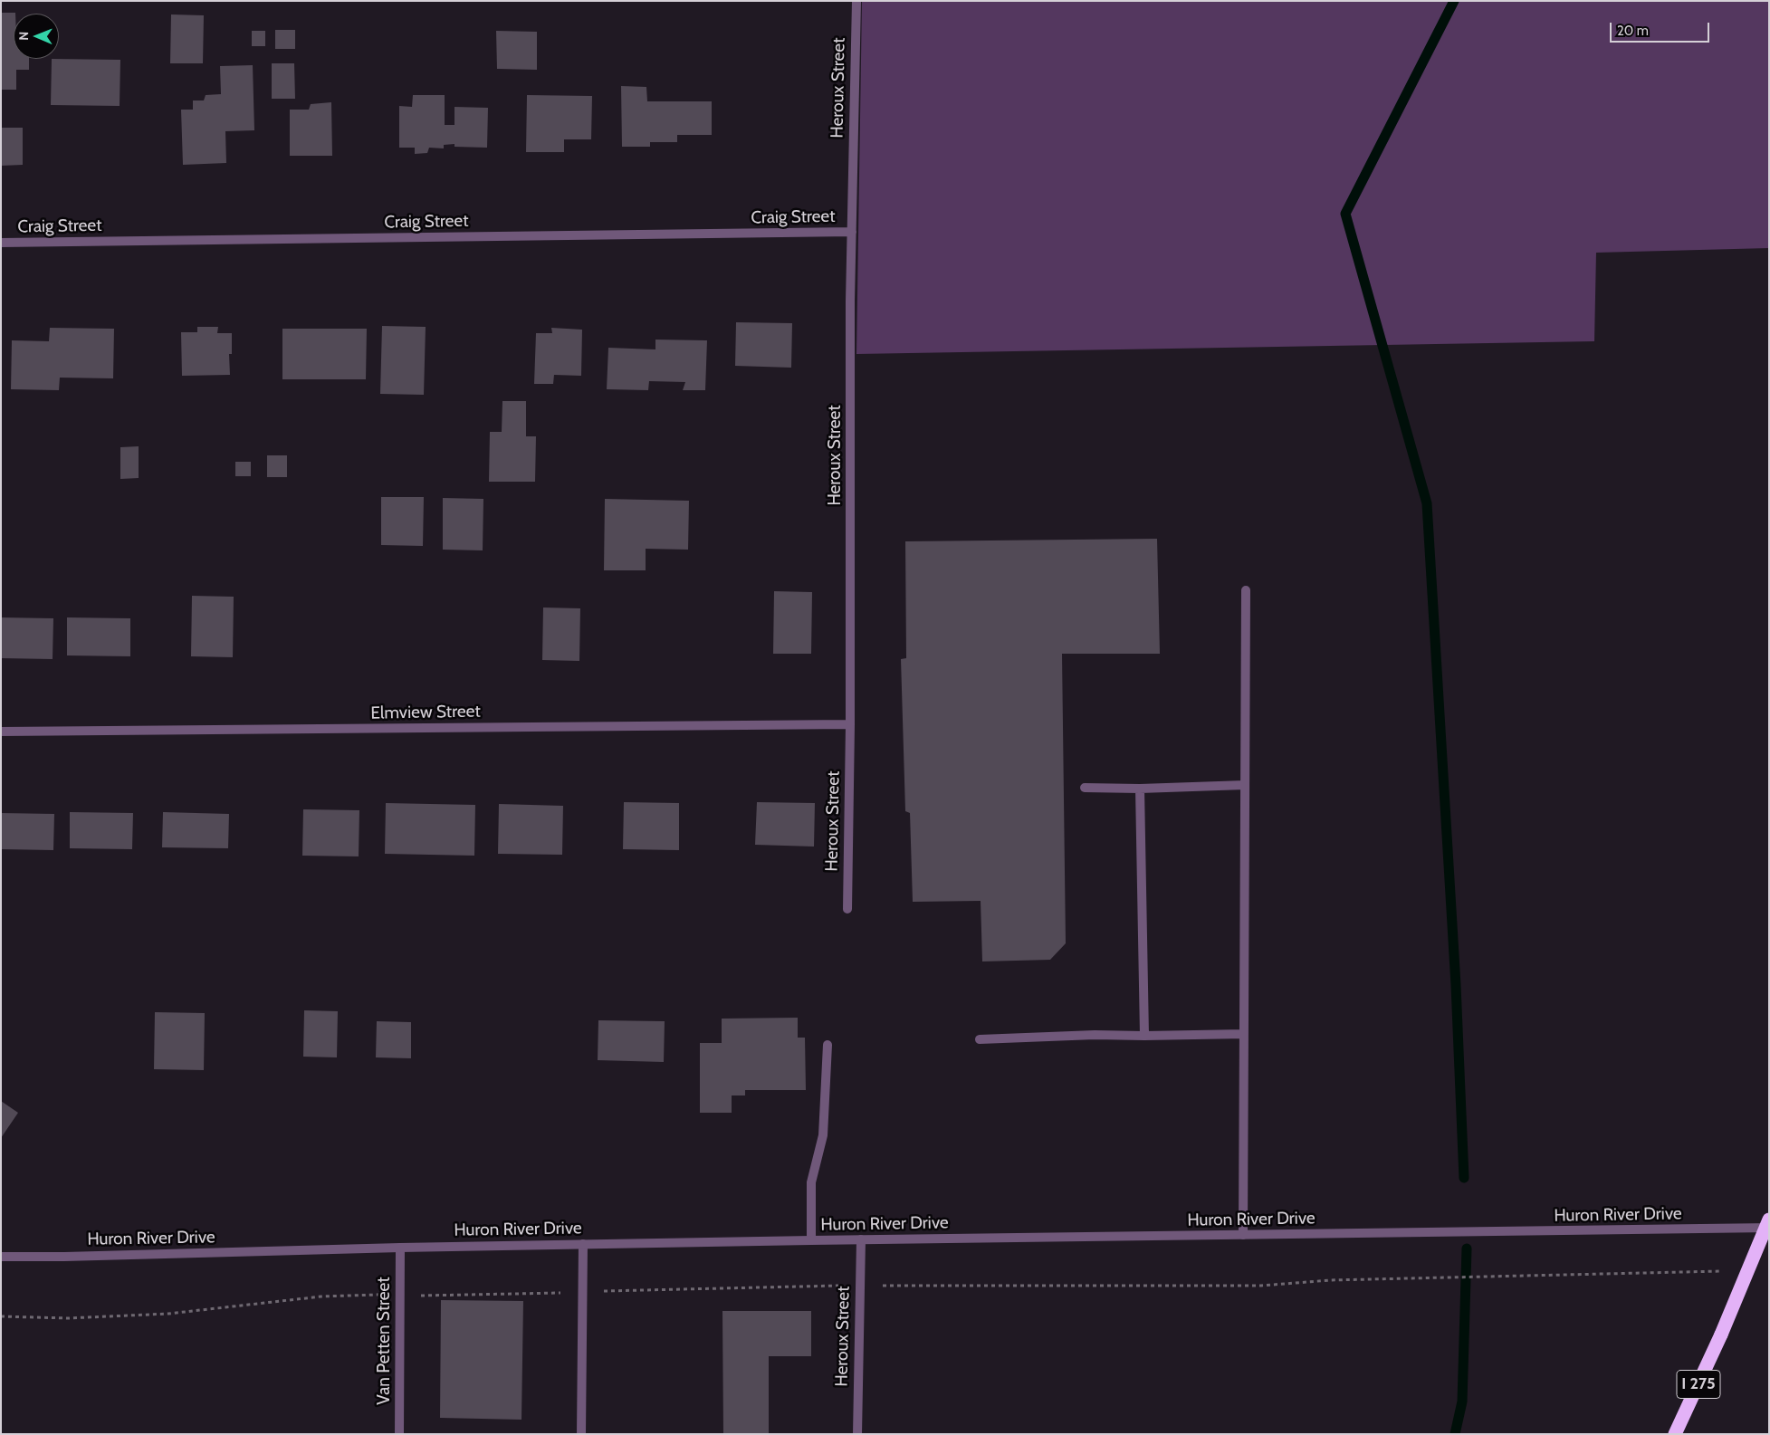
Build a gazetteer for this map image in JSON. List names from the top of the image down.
{
  "streets": {
    "highway": ["I 275"],
    "street": [
      "Heroux Street",
      "Craig Street",
      "Elmview Street",
      "Huron River Drive",
      "Van Petten Street"
    ]
  },
  "crossings": [
    ["Heroux Street", "Craig Street"],
    ["Heroux Street", "Elmview Street"],
    ["Heroux Street", "Huron River Drive"],
    ["Huron River Drive", "Van Petten Street"]
  ],
  "scale_bar": "20 m",
  "north": "left"
}
